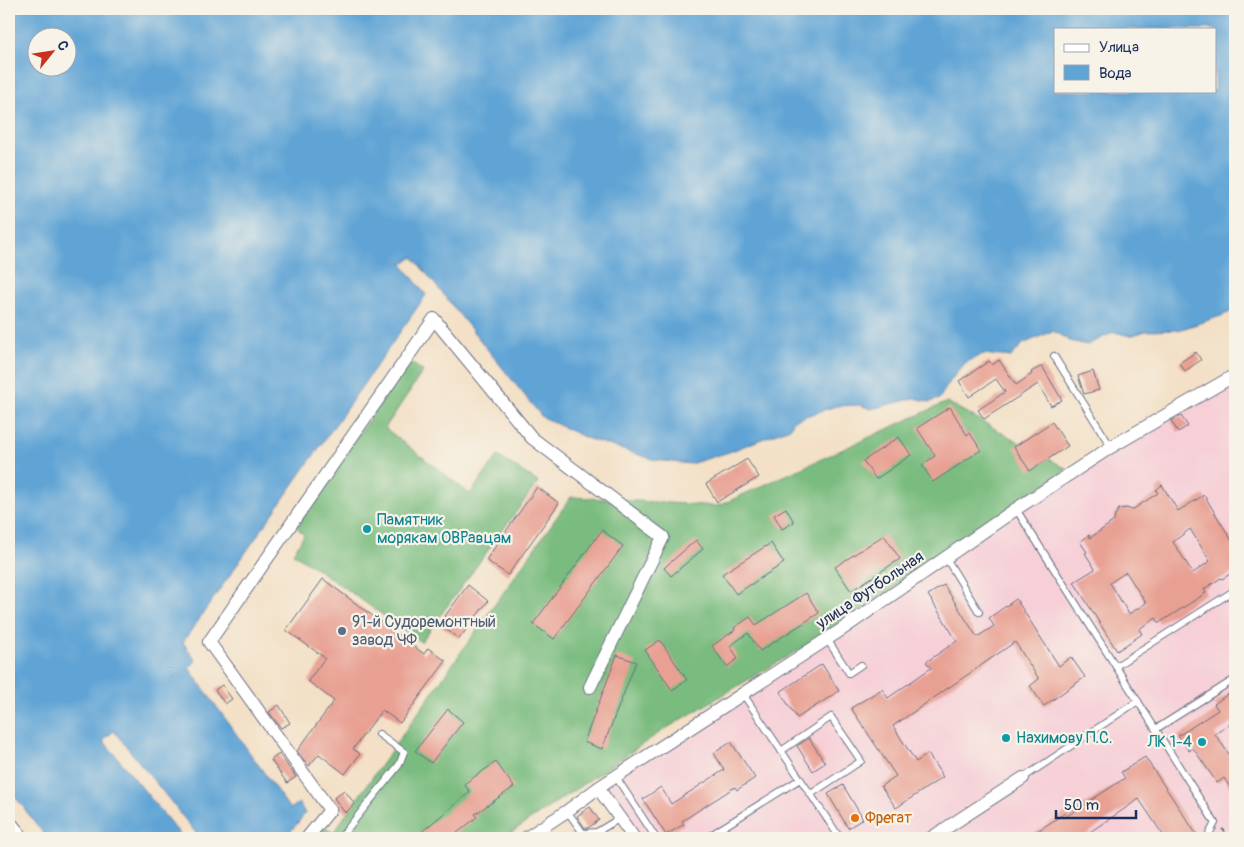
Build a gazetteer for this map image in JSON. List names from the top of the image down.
{
  "streets": {
    "street": ["улица Футбольная"]
  },
  "places": [
    "Памятник морякам ОВРавцам",
    "91-й Судоремонтный завод ЧФ",
    "Нахимову П.С.",
    "ЛК 1-4",
    "Фрегат"
  ],
  "legend": ["Улица", "Вода"],
  "scale_bar": "50 m",
  "north": "top right"
}
